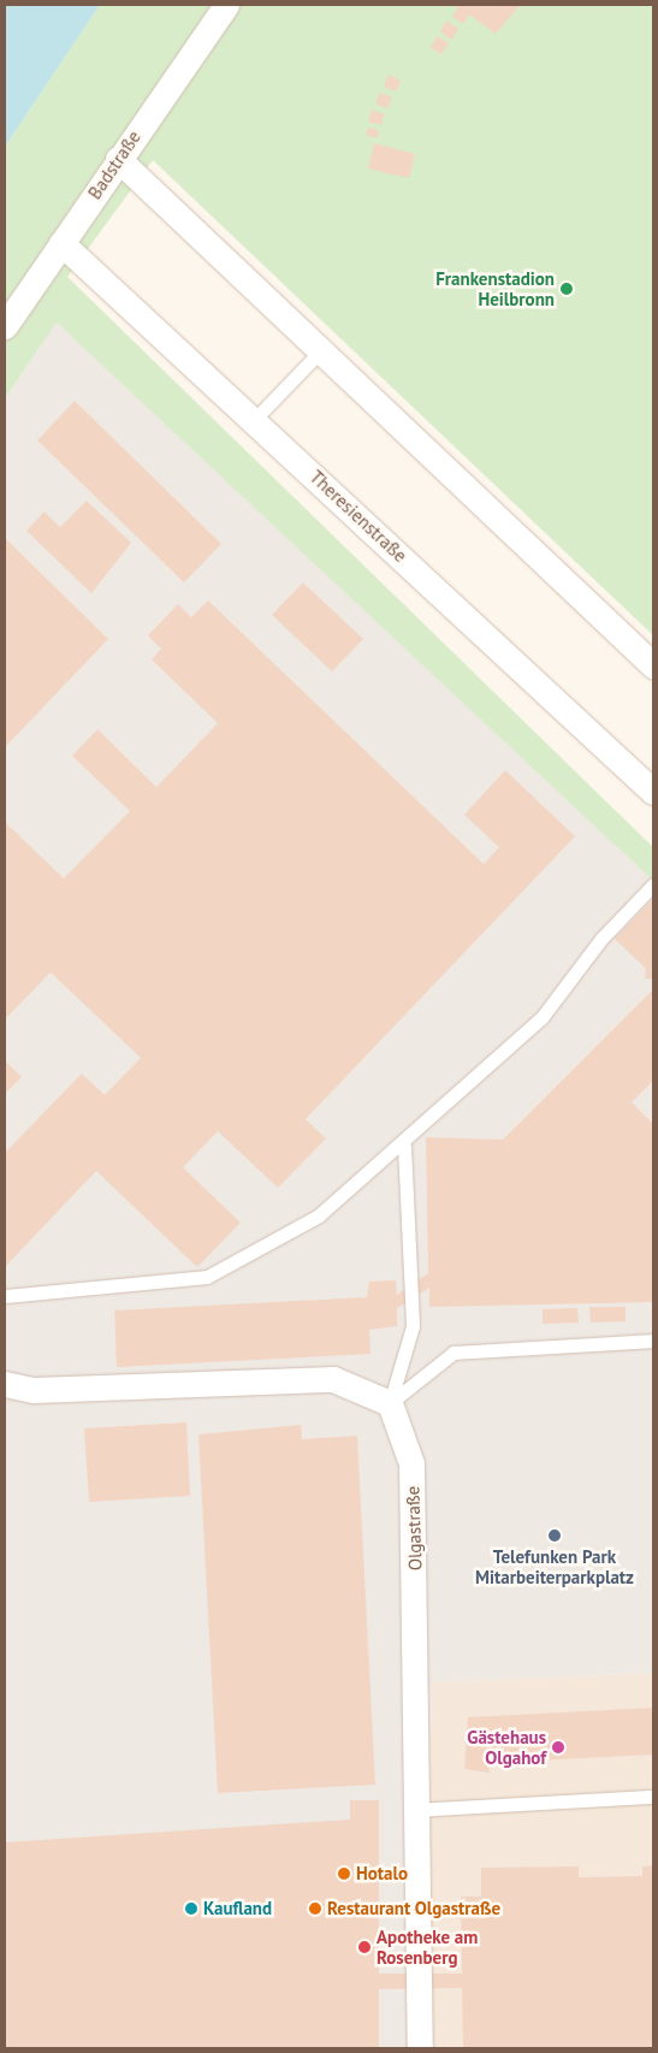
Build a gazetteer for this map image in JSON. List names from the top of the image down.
{
  "streets": {
    "street": ["Badstraße", "Theresienstraße", "Olgastraße"]
  },
  "crossings": [
    ["Badstraße", "Theresienstraße"]
  ],
  "places": [
    "Frankenstadion Heilbronn",
    "Telefunken Park Mitarbeiterparkplatz",
    "Gästehaus Olgahof",
    "Hotalo",
    "Kaufland",
    "Restaurant Olgastraße",
    "Apotheke am Rosenberg"
  ]
}
